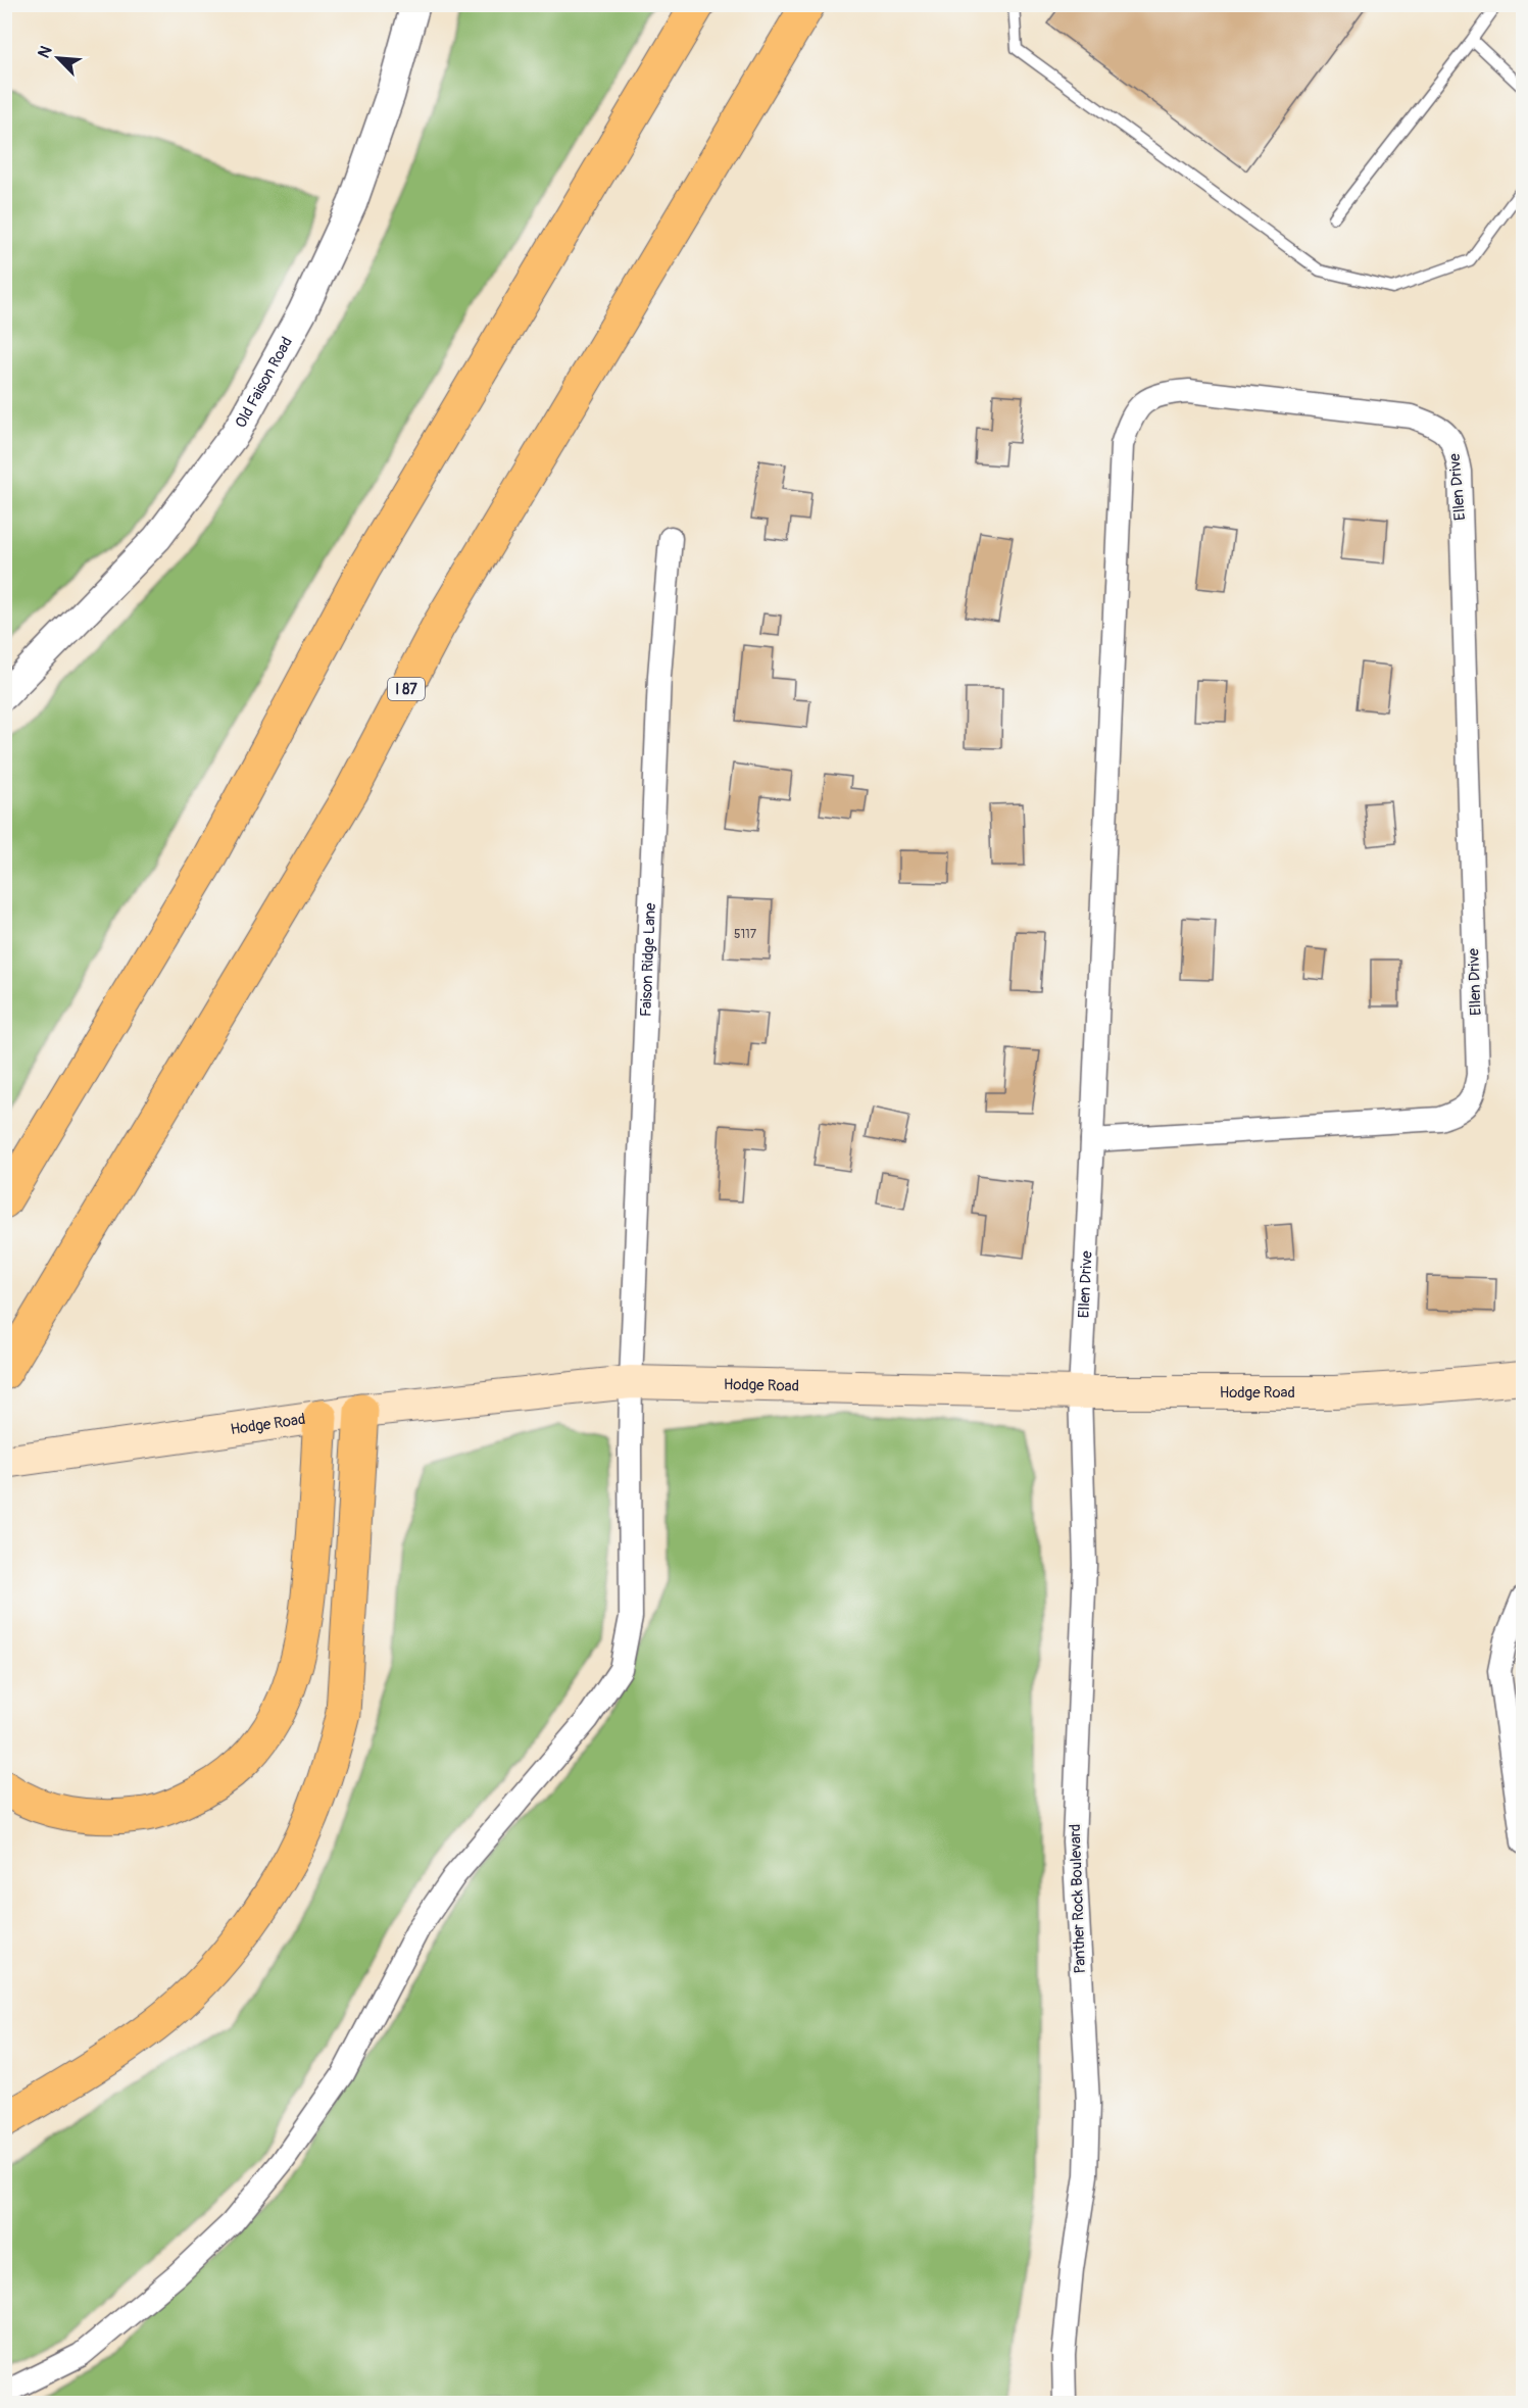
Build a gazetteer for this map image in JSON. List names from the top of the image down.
{
  "streets": {
    "highway": ["I 87"],
    "main road": ["Hodge Road"],
    "street": [
      "Old Faison Road",
      "Ellen Drive",
      "Faison Ridge Lane",
      "Panther Rock Boulevard"
    ]
  },
  "crossings": [
    ["Ellen Drive", "Hodge Road"],
    ["Ellen Drive", "Panther Rock Boulevard"],
    ["Faison Ridge Lane", "Hodge Road"],
    ["Hodge Road", "Panther Rock Boulevard"]
  ],
  "house_numbers": ["5117"],
  "north": "top left"
}
